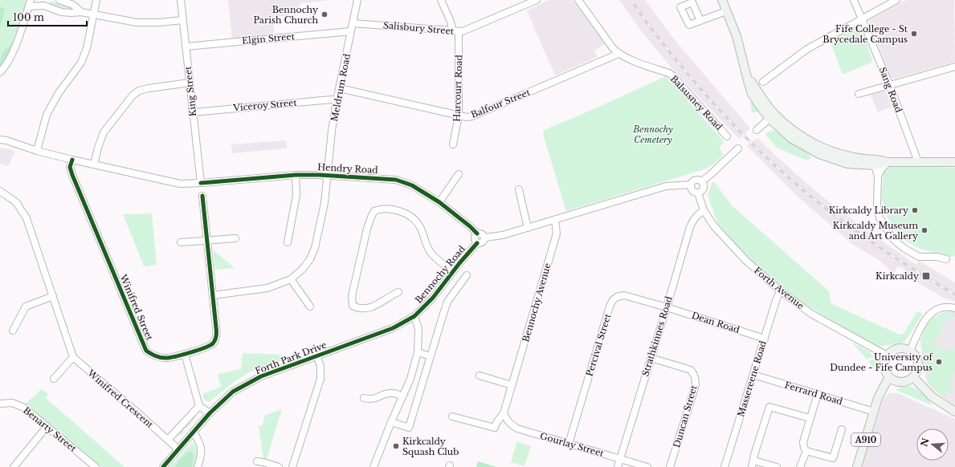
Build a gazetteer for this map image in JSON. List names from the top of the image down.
{
  "streets": {
    "main road": ["A910"],
    "street": [
      "Salisbury Street",
      "Elgin Street",
      "Meldrum Road",
      "Harcourt Road",
      "Sang Road",
      "King Street",
      "Balsusney Road",
      "Balfour Street",
      "Viceroy Street",
      "Hendry Road",
      "Bennochy Road",
      "Forth Avenue",
      "Bennochy Avenue",
      "Winifred Street",
      "Dean Road",
      "Strathkinnes Road",
      "Percival Street",
      "Forth Park Drive",
      "Massereene Road",
      "Ferrard Road",
      "Winifred Crescent",
      "Duncan Street",
      "Benarty Street",
      "Gourlay Street"
    ]
  },
  "crossings": [
    ["Salisbury Street", "Meldrum Road"],
    ["Salisbury Street", "Harcourt Road"],
    ["Elgin Street", "Meldrum Road"],
    ["Elgin Street", "King Street"],
    ["Meldrum Road", "Balfour Street"],
    ["Meldrum Road", "Viceroy Street"],
    ["Meldrum Road", "Hendry Road"],
    ["Harcourt Road", "Balfour Street"],
    ["King Street", "Viceroy Street"],
    ["King Street", "Hendry Road"],
    ["Balsusney Road", "Balfour Street"],
    ["Hendry Road", "Bennochy Road"],
    ["Hendry Road", "Winifred Street"],
    ["Bennochy Road", "Forth Park Drive"],
    ["Forth Avenue", "Strathkinnes Road"],
    ["Forth Avenue", "Massereene Road"],
    ["Forth Avenue", "A910"],
    ["Bennochy Avenue", "Gourlay Street"],
    ["Dean Road", "Strathkinnes Road"],
    ["Dean Road", "Percival Street"],
    ["Dean Road", "Massereene Road"],
    ["Strathkinnes Road", "Percival Street"],
    ["Strathkinnes Road", "Duncan Street"],
    ["Strathkinnes Road", "Gourlay Street"],
    ["Percival Street", "Gourlay Street"],
    ["Forth Park Drive", "Winifred Crescent"],
    ["Massereene Road", "Ferrard Road"],
    ["Ferrard Road", "A910"]
  ],
  "parks": ["Bennochy Cemetery"],
  "places": {
    "other": [
      "Bennochy Parish Church",
      "Fife College - St Brycedale Campus",
      "Kirkcaldy Library",
      "Kirkcaldy Museum and Art Gallery",
      "University of Dundee - Fife Campus",
      "Kirkcaldy Squash Club"
    ],
    "transit": ["Kirkcaldy"]
  },
  "scale_bar": "100 m",
  "north": "left"
}
